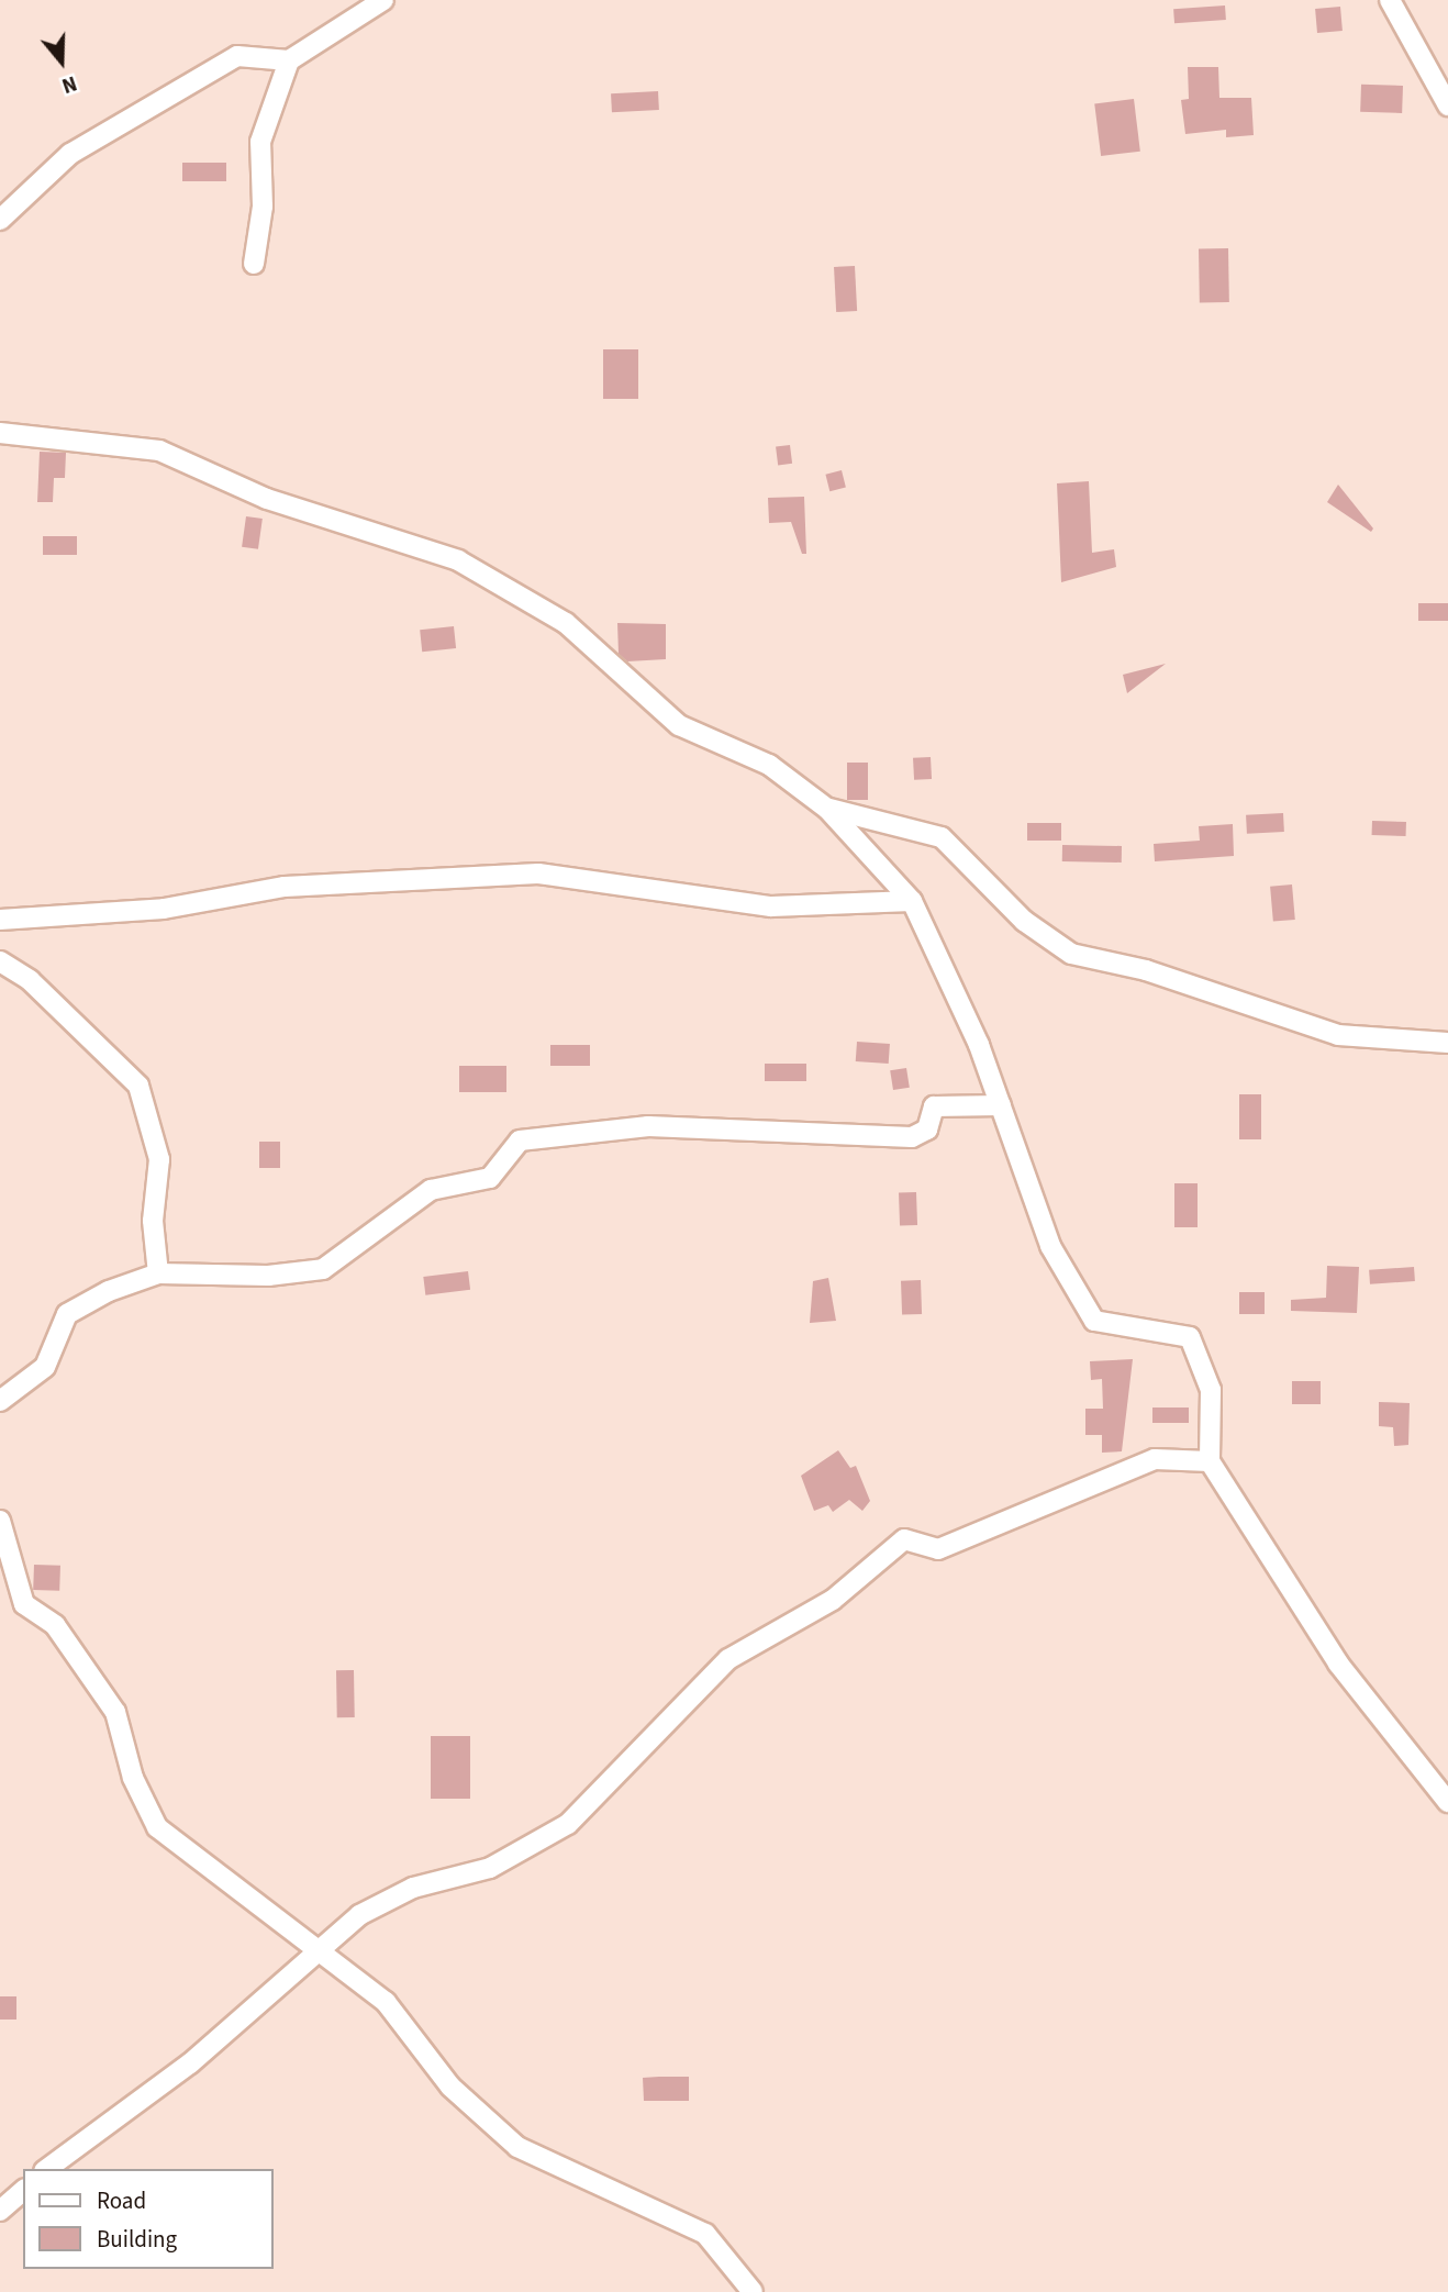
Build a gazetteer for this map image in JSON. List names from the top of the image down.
{
  "legend": ["Road", "Building"],
  "north": "bottom"
}
